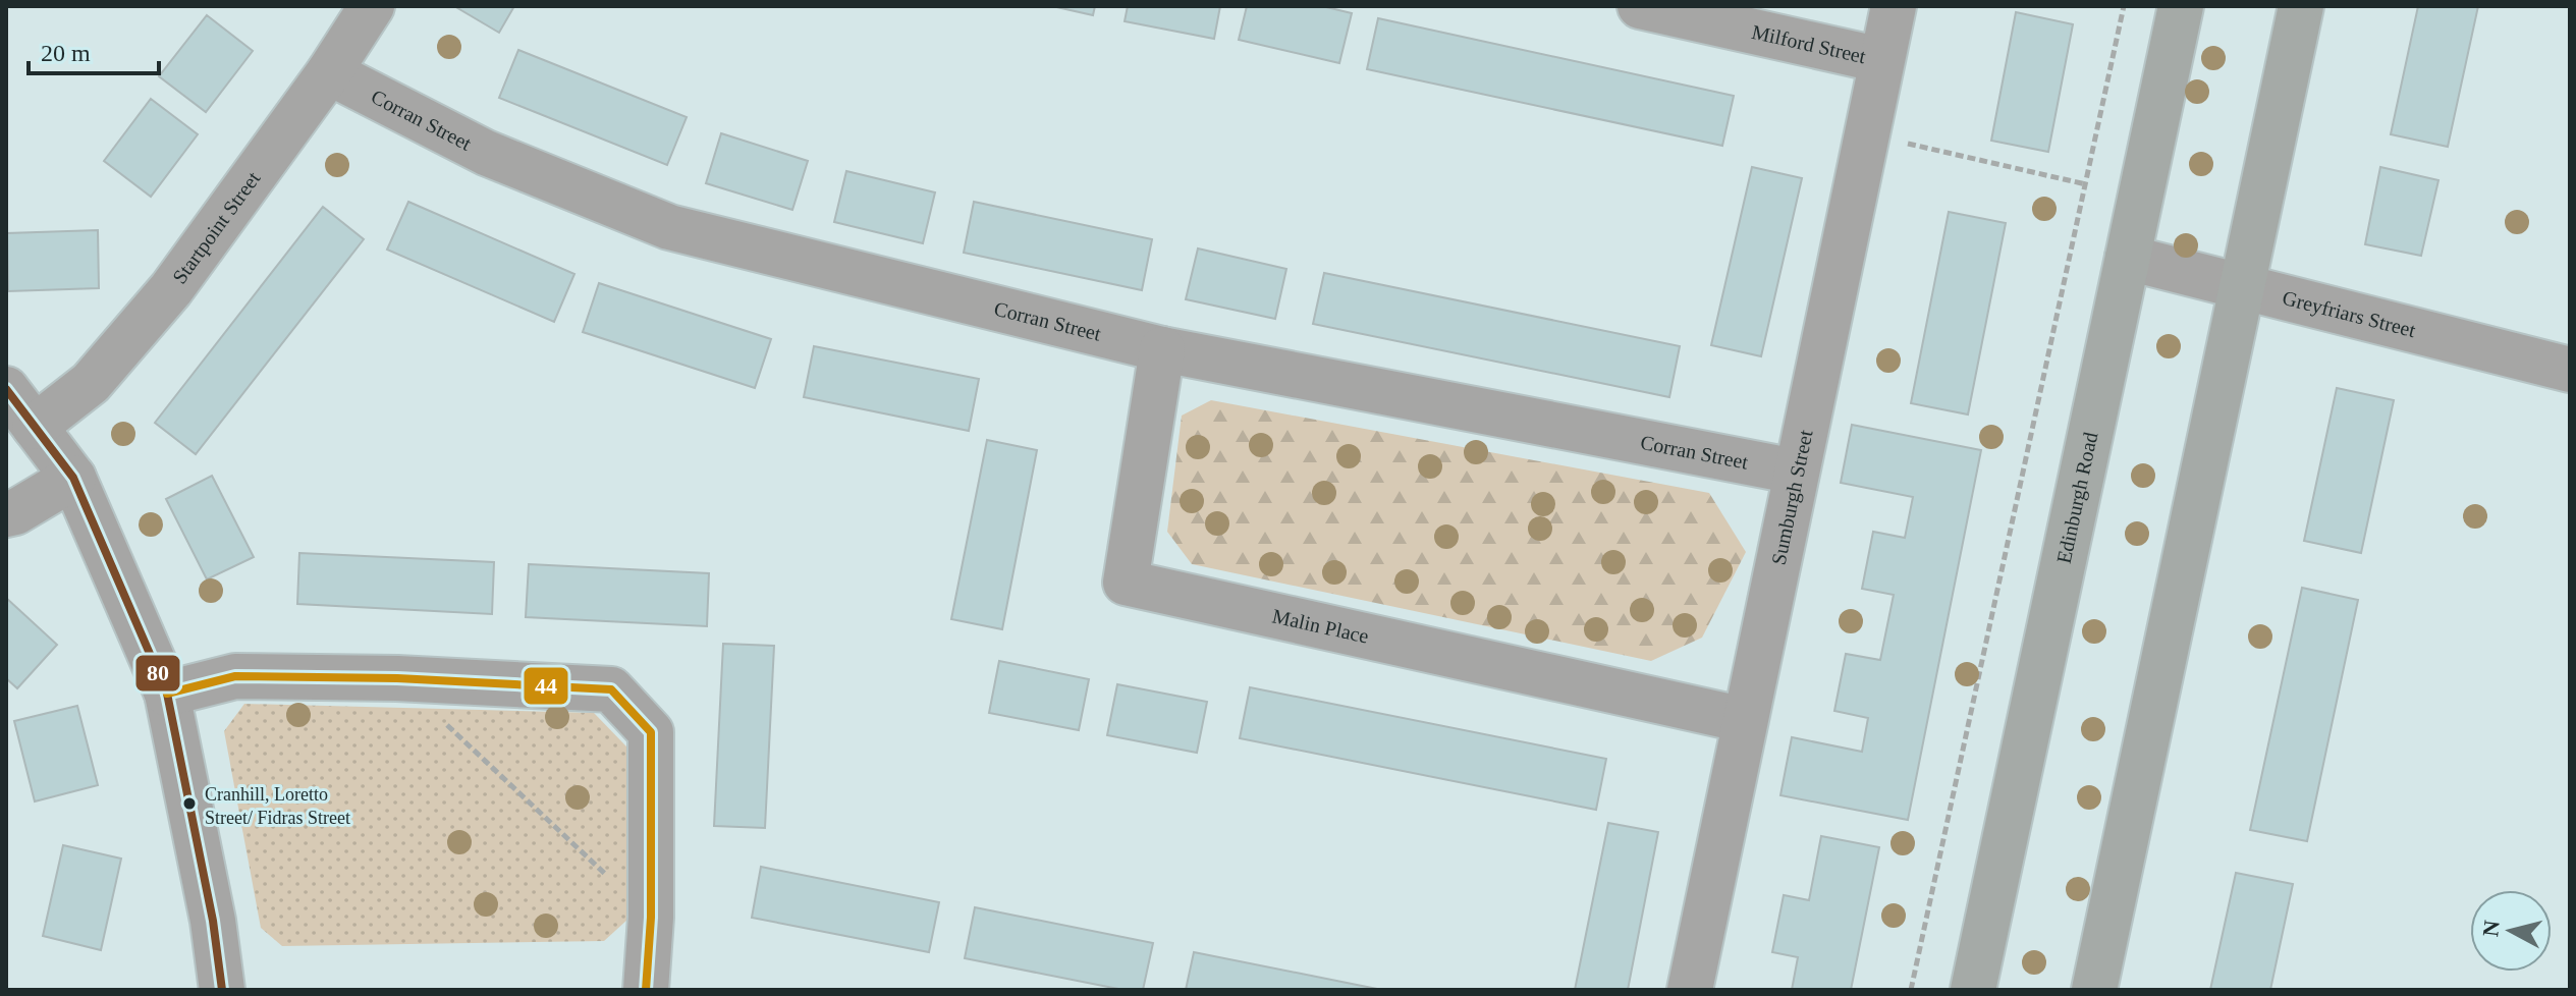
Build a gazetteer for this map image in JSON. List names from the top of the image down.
{
  "streets": {
    "main road": ["Edinburgh Road"],
    "street": [
      "Milford Street",
      "Corran Street",
      "Startpoint Street",
      "Greyfriars Street",
      "Sumburgh Street",
      "Malin Place"
    ]
  },
  "crossings": [
    ["Milford Street", "Sumburgh Street"],
    ["Corran Street", "Startpoint Street"],
    ["Corran Street", "Sumburgh Street"],
    ["Corran Street", "Malin Place"],
    ["Greyfriars Street", "Edinburgh Road"],
    ["Sumburgh Street", "Malin Place"]
  ],
  "places": ["Cranhill, Loretto Street/ Fidras Street"],
  "lines": ["transit line 80", "transit line 44"],
  "scale_bar": "20 m",
  "north": "left"
}
